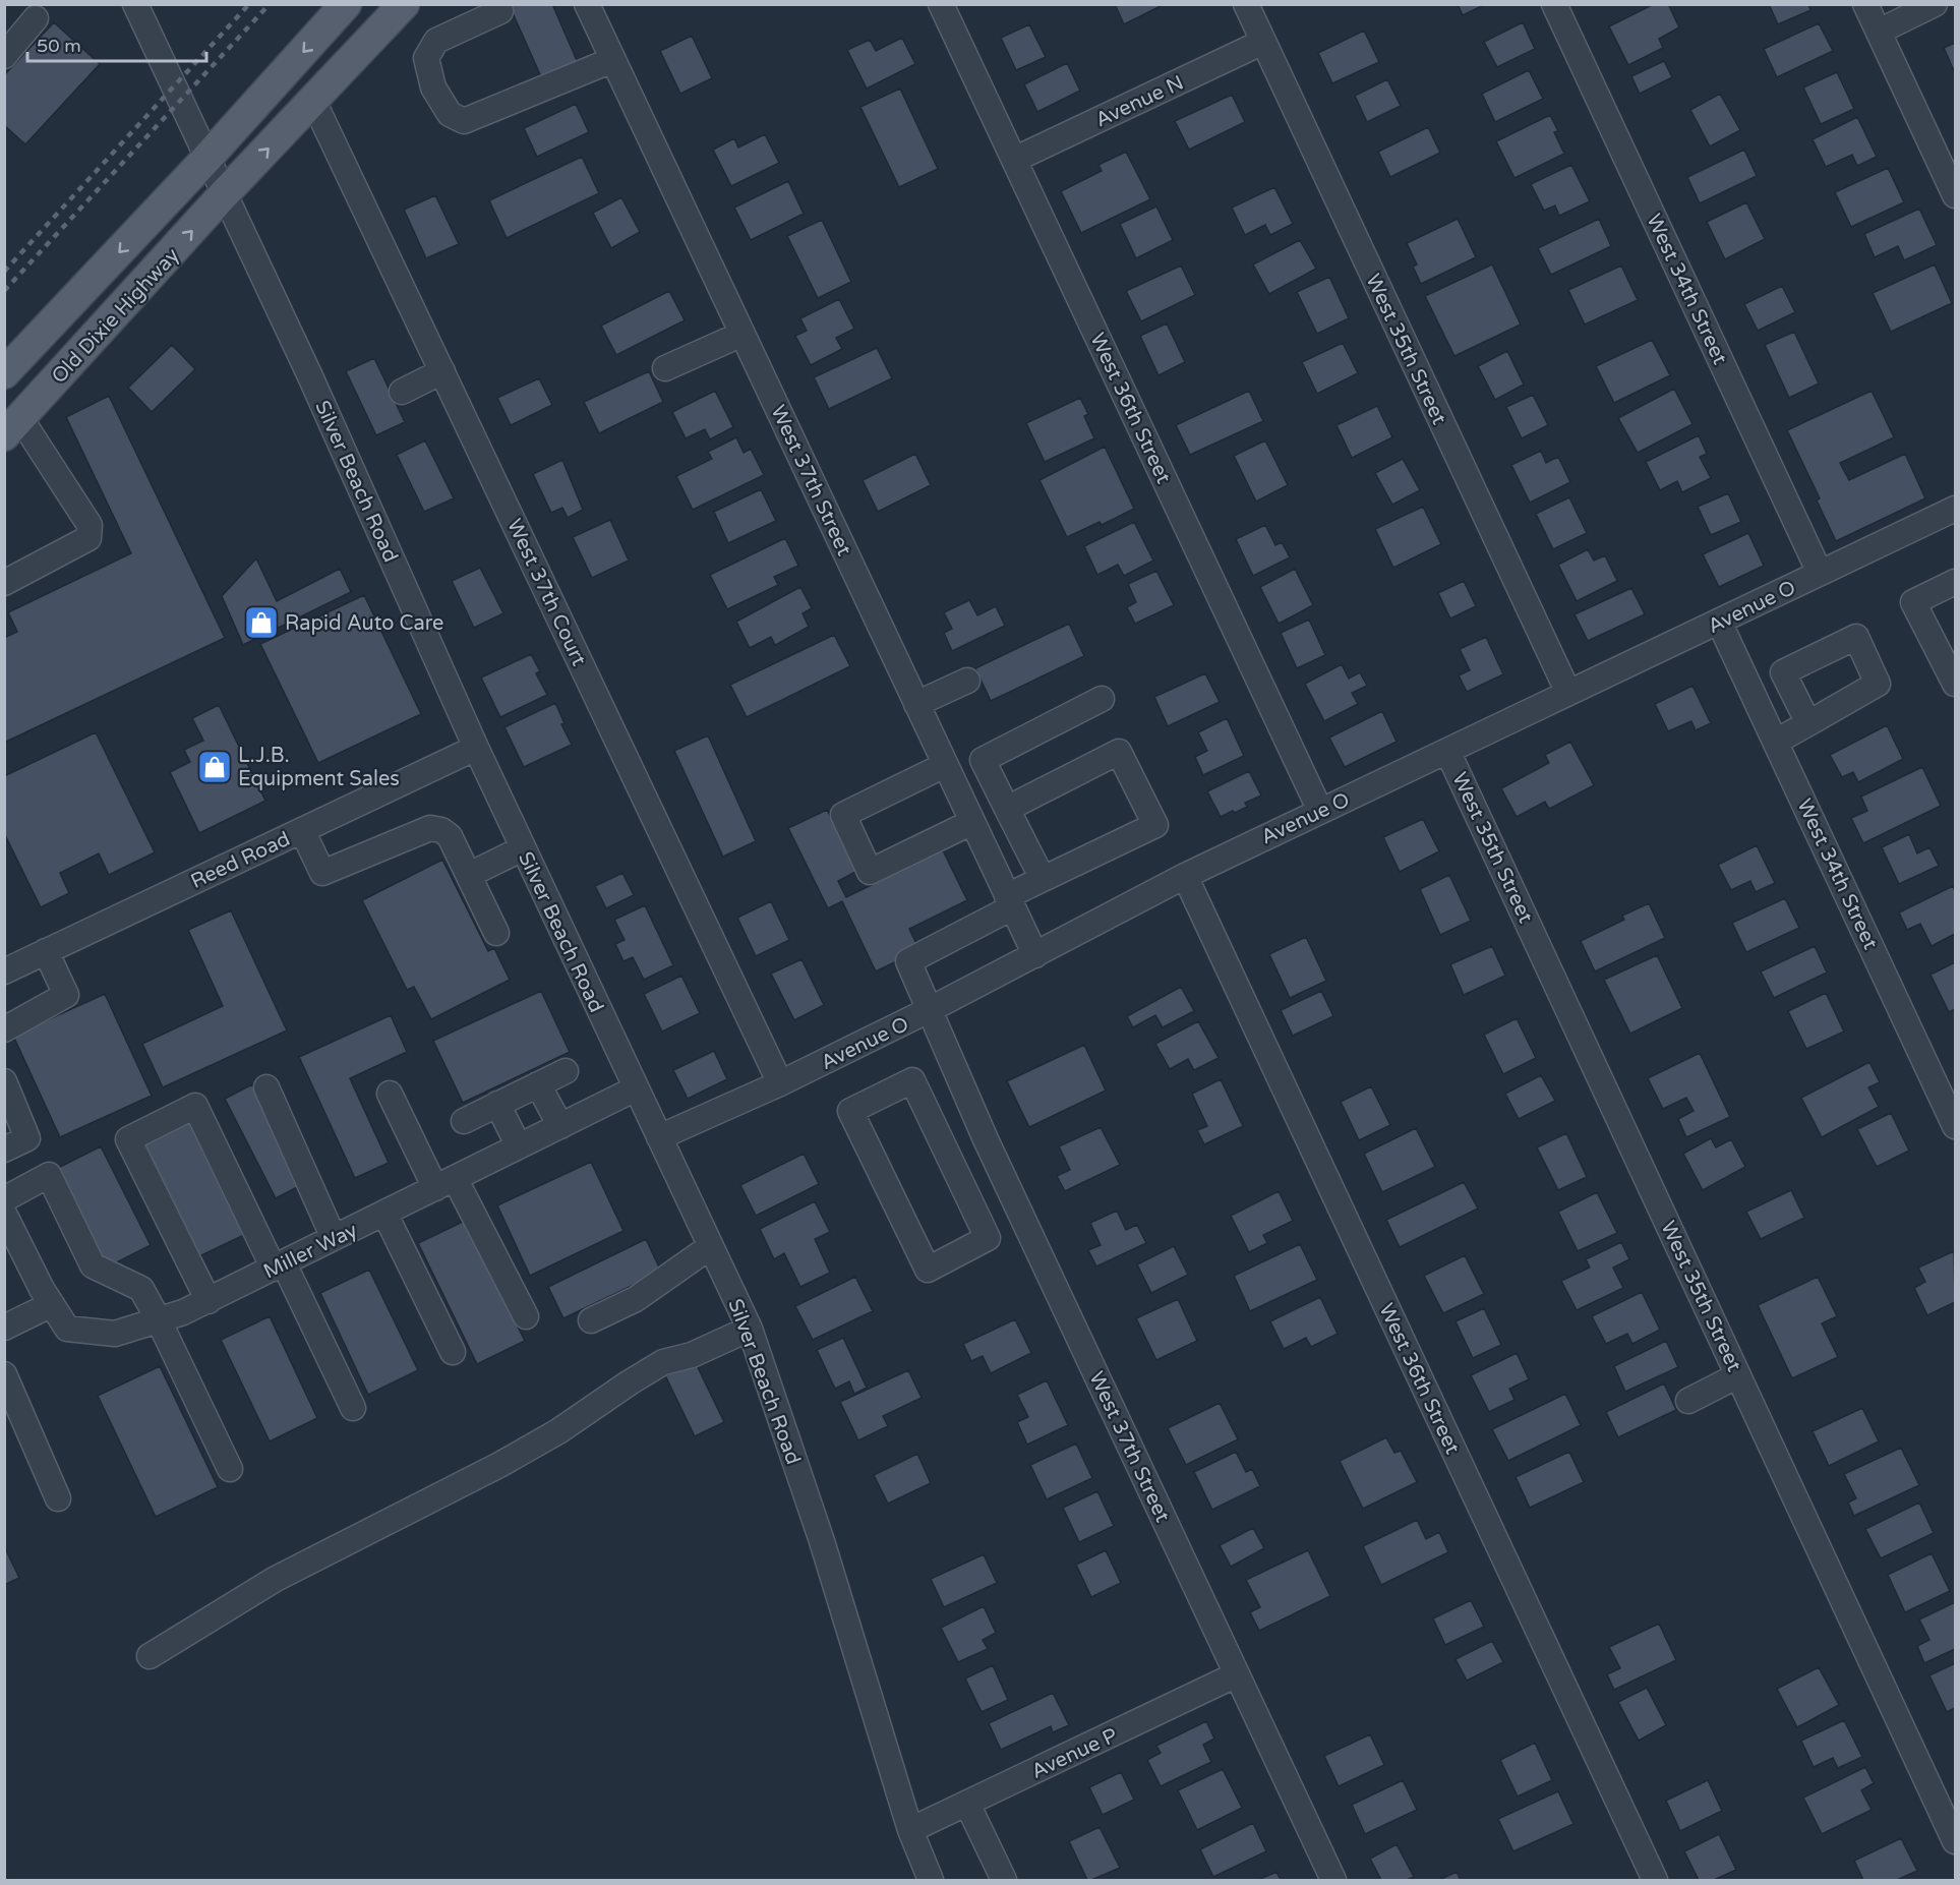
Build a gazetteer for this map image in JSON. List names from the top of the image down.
{
  "streets": {
    "main road": ["Old Dixie Highway"],
    "street": [
      "Avenue N",
      "West 34th Street",
      "West 35th Street",
      "West 36th Street",
      "West 37th Street",
      "Silver Beach Road",
      "West 37th Court",
      "Avenue O",
      "Reed Road",
      "Miller Way",
      "Avenue P"
    ]
  },
  "crossings": [
    ["Avenue N", "West 35th Street"],
    ["Avenue N", "West 36th Street"],
    ["West 34th Street", "Avenue O"],
    ["Old Dixie Highway", "Silver Beach Road"],
    ["Old Dixie Highway", "West 37th Court"],
    ["West 35th Street", "Avenue O"],
    ["West 36th Street", "Avenue O"],
    ["West 37th Street", "Avenue O"],
    ["West 37th Street", "Avenue P"],
    ["Silver Beach Road", "Avenue O"],
    ["Silver Beach Road", "Reed Road"],
    ["Silver Beach Road", "Avenue P"],
    ["West 37th Court", "Avenue O"]
  ],
  "places": {
    "shop": ["Rapid Auto Care", "L.J.B. Equipment Sales"]
  },
  "scale_bar": "50 m"
}
